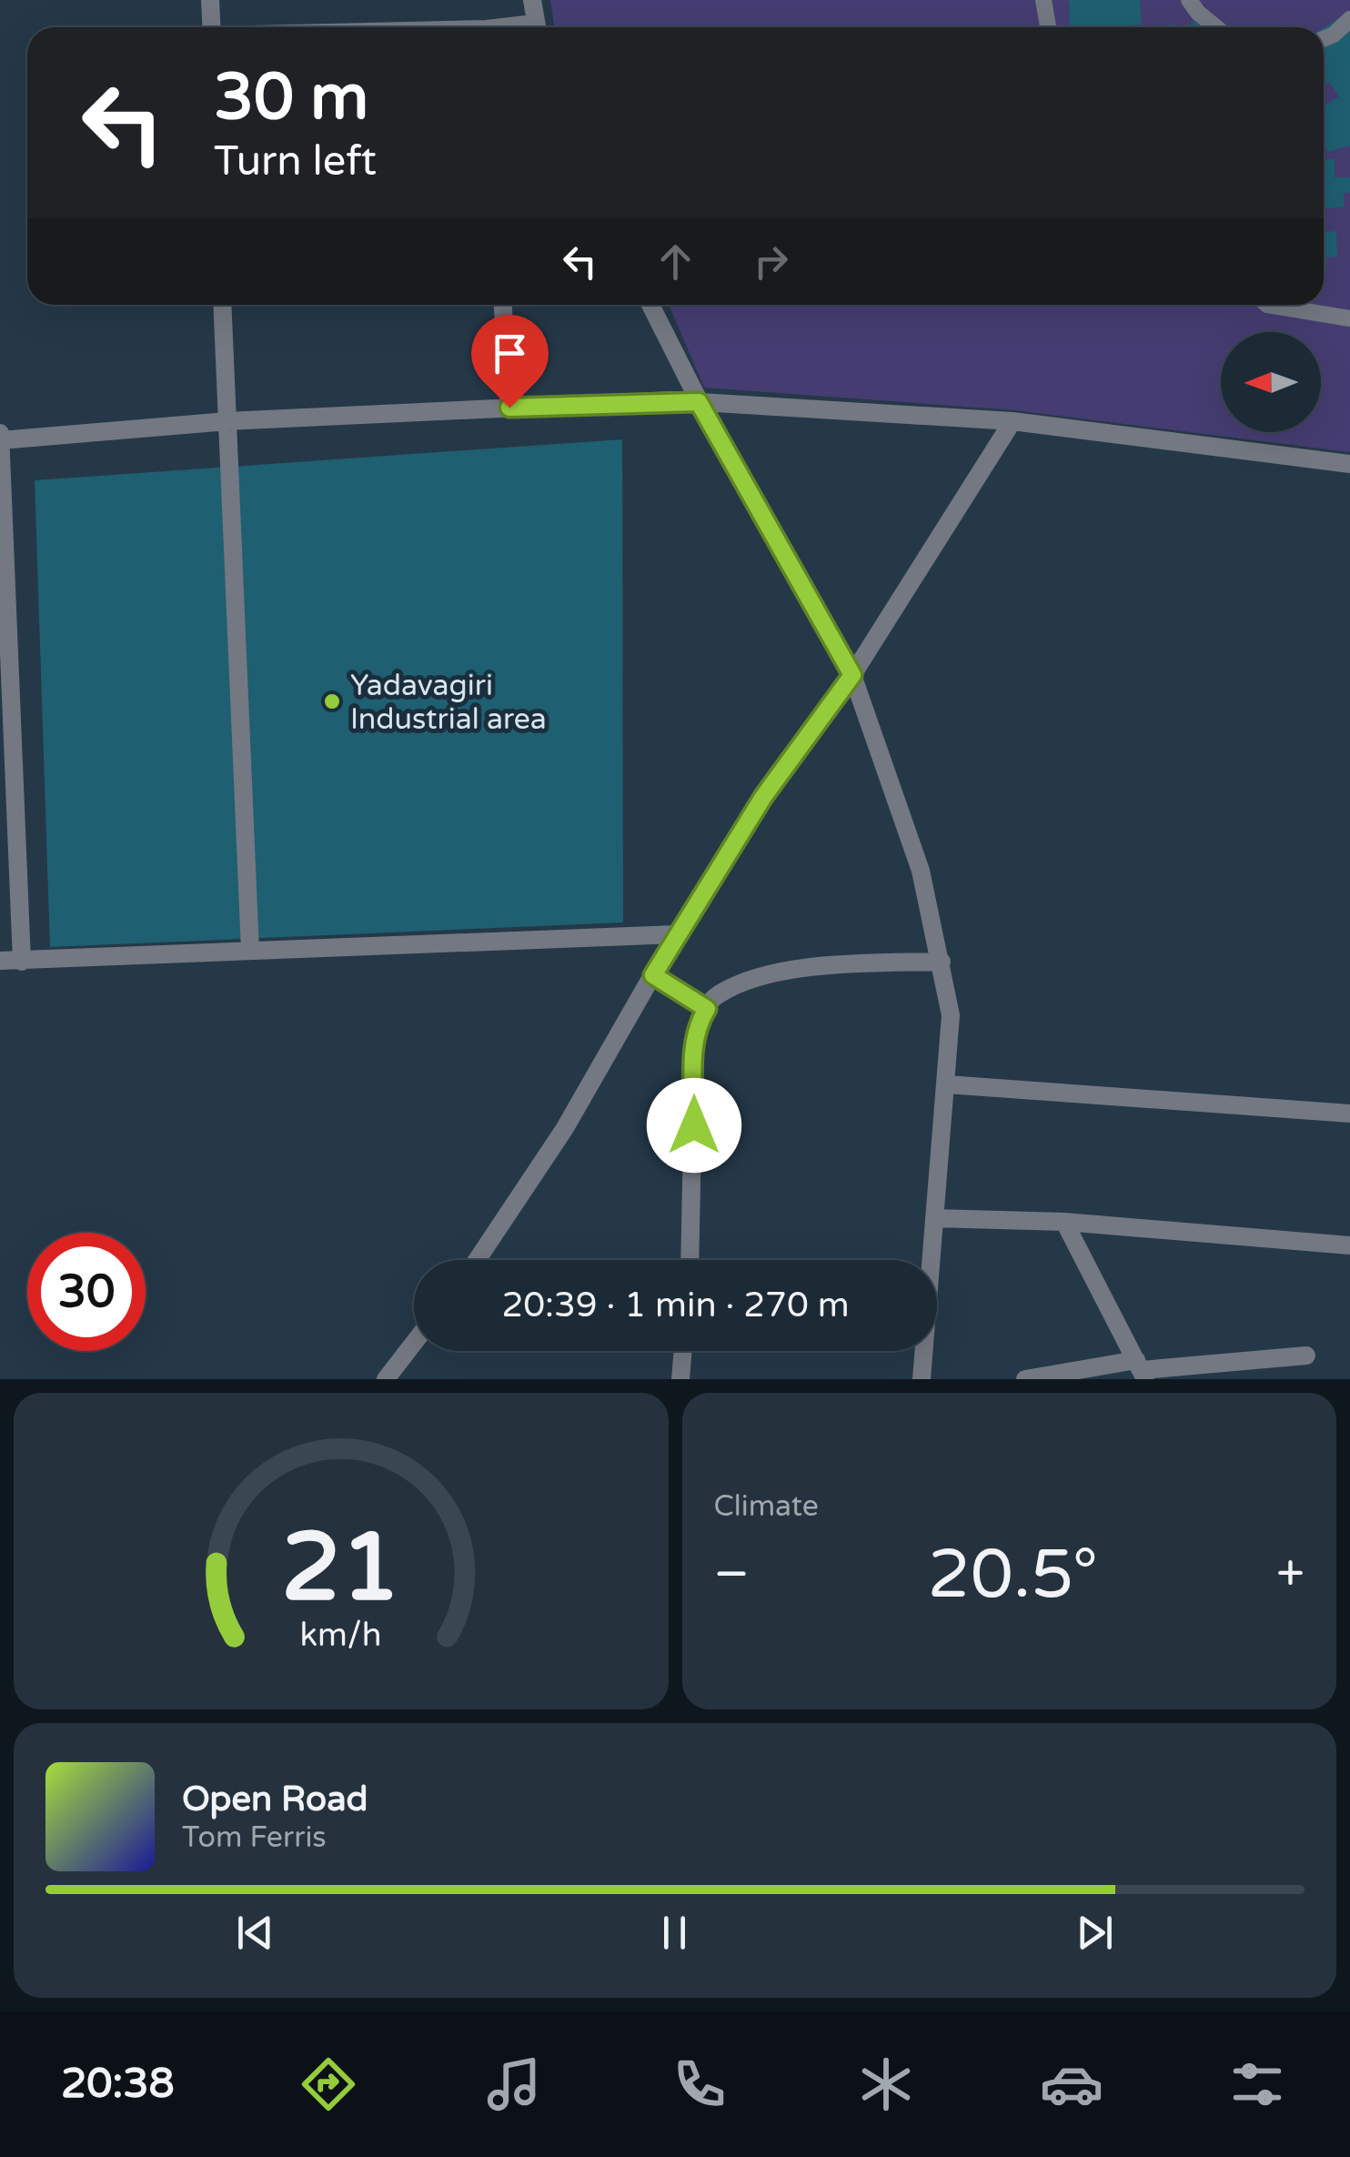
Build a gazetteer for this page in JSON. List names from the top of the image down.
{
  "places": ["Yadavagiri Industrial area"],
  "north": "left",
  "page": {
    "turn": ["30 m", "Turn left"],
    "limit": "30",
    "trip": "20:39 · 1 min · 270 m",
    "tile": "Climate",
    "heat": ["−", "20.5°", "+"],
    "song": ["Open Road", "Tom Ferris"],
    "tabs": "20:38",
    "gauge": ["21", "km/h"]
  }
}
